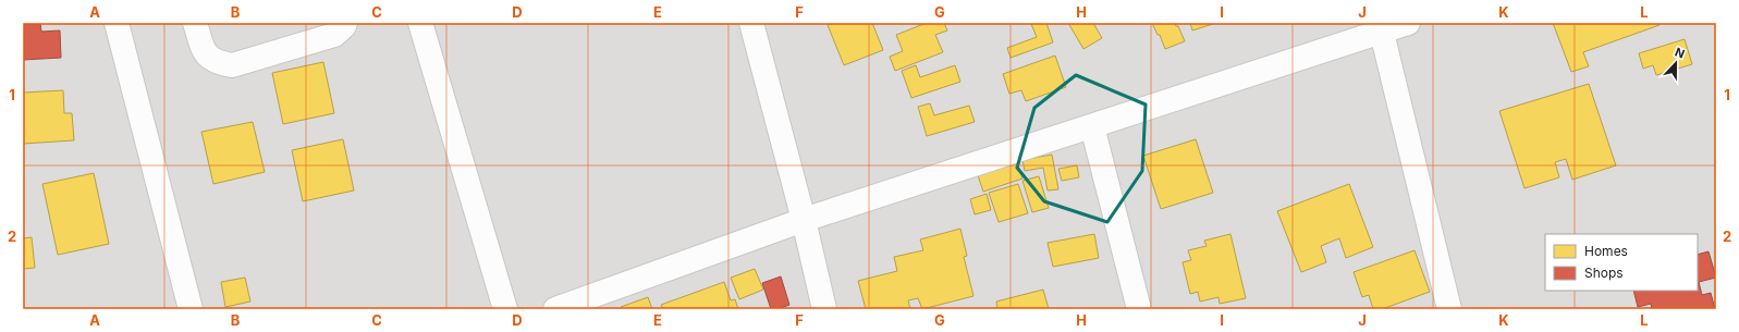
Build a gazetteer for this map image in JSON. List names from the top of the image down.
{
  "legend": ["Homes", "Shops"],
  "north": "top",
  "grid": {
    "columns": [
      "A",
      "B",
      "C",
      "D",
      "E",
      "F",
      "G",
      "H",
      "I",
      "J",
      "K",
      "L"
    ],
    "rows": ["1", "2"]
  }
}
